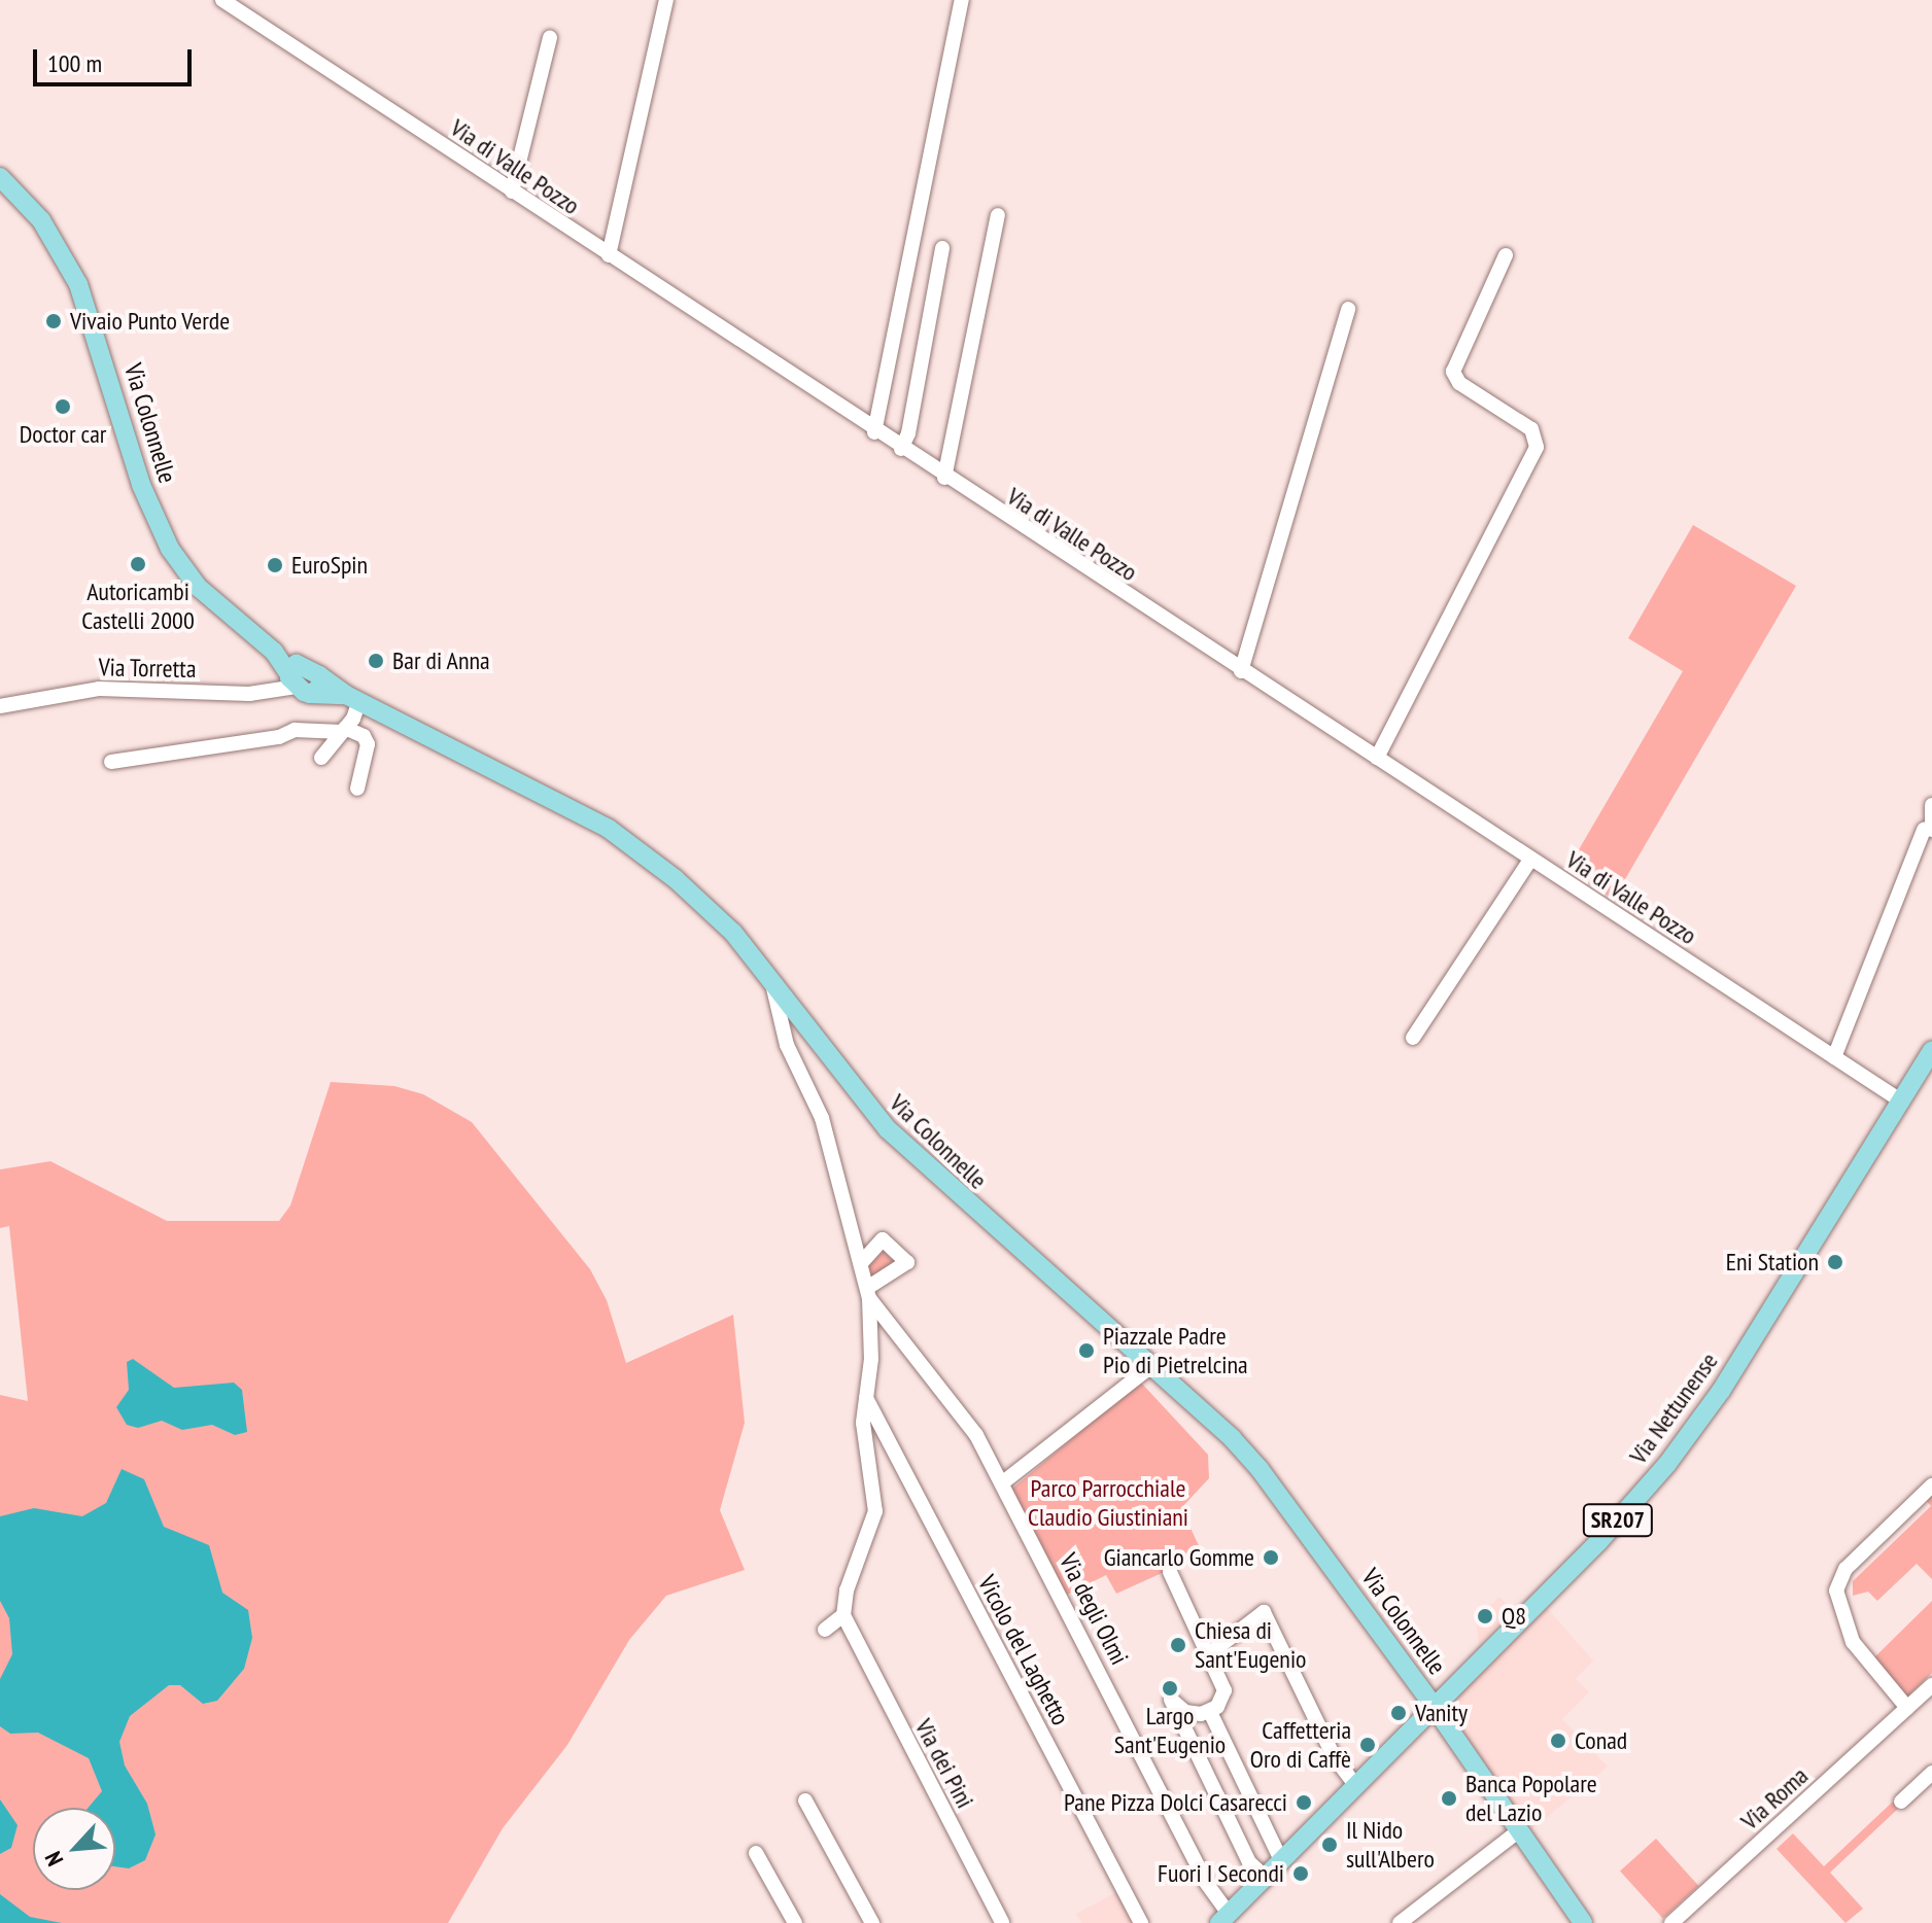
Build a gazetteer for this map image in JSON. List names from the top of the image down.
{
  "streets": {
    "main road": ["Via Colonnelle", "Via Nettunense", "SR207"],
    "street": [
      "Via di Valle Pozzo",
      "Via Torretta",
      "Via degli Olmi",
      "Vicolo del Laghetto",
      "Via dei Pini",
      "Via Roma"
    ]
  },
  "crossings": [
    ["Via di Valle Pozzo", "Via Nettunense"],
    ["Via Colonnelle", "Via Torretta"],
    ["Via Colonnelle", "Via Nettunense"],
    ["Via Colonnelle", "Vicolo del Laghetto"],
    ["Via Nettunense", "Via degli Olmi"],
    ["Via degli Olmi", "Vicolo del Laghetto"],
    ["Vicolo del Laghetto", "Via dei Pini"]
  ],
  "parks": ["Parco Parrocchiale Claudio Giustiniani"],
  "places": [
    "Vivaio Punto Verde",
    "Doctor car",
    "Autoricambi Castelli 2000",
    "EuroSpin",
    "Bar di Anna",
    "Eni Station",
    "Piazzale Padre Pio di Pietrelcina",
    "Giancarlo Gomme",
    "Q8",
    "Chiesa di Sant'Eugenio",
    "Largo Sant'Eugenio",
    "Vanity",
    "Conad",
    "Caffetteria Oro di Caffè",
    "Banca Popolare del Lazio",
    "Pane Pizza Dolci Casarecci",
    "Il Nido sull'Albero",
    "Fuori I Secondi"
  ],
  "scale_bar": "100 m",
  "north": "bottom left"
}
